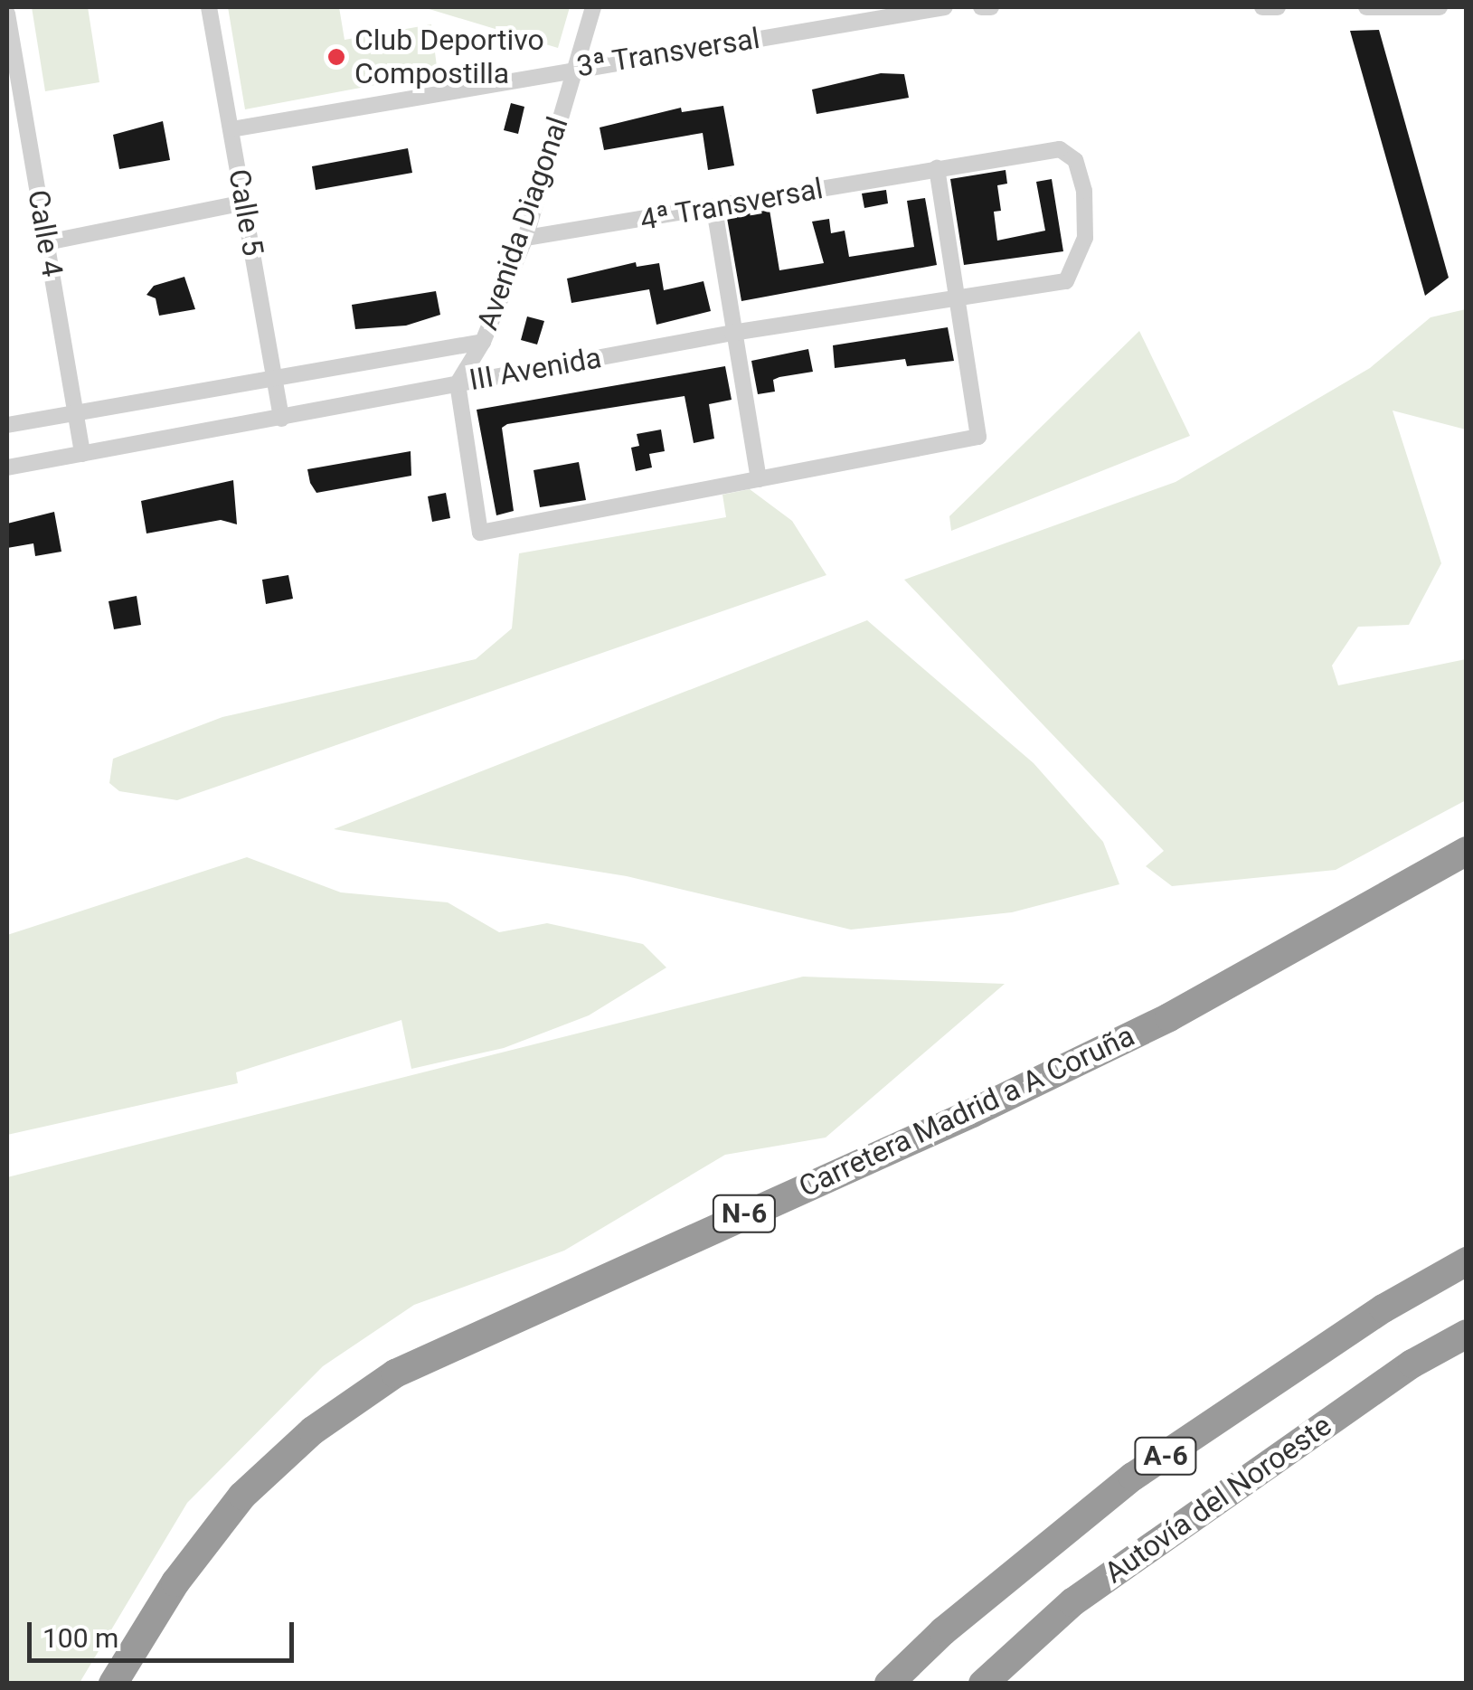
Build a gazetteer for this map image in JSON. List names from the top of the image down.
{
  "streets": {
    "highway": [
      "Carretera Madrid a A Coruña",
      "N-6",
      "A-6",
      "Autovía del Noroeste"
    ],
    "street": [
      "3ª Transversal",
      "4ª Transversal",
      "Calle 5",
      "Avenida Diagonal",
      "Calle 4",
      "III Avenida"
    ]
  },
  "crossings": [
    ["3ª Transversal", "Calle 5"],
    ["3ª Transversal", "Avenida Diagonal"],
    ["4ª Transversal", "Avenida Diagonal"],
    ["4ª Transversal", "III Avenida"],
    ["Calle 5", "III Avenida"],
    ["Avenida Diagonal", "III Avenida"],
    ["Calle 4", "III Avenida"]
  ],
  "places": ["Club Deportivo Compostilla"],
  "scale_bar": "100 m"
}
